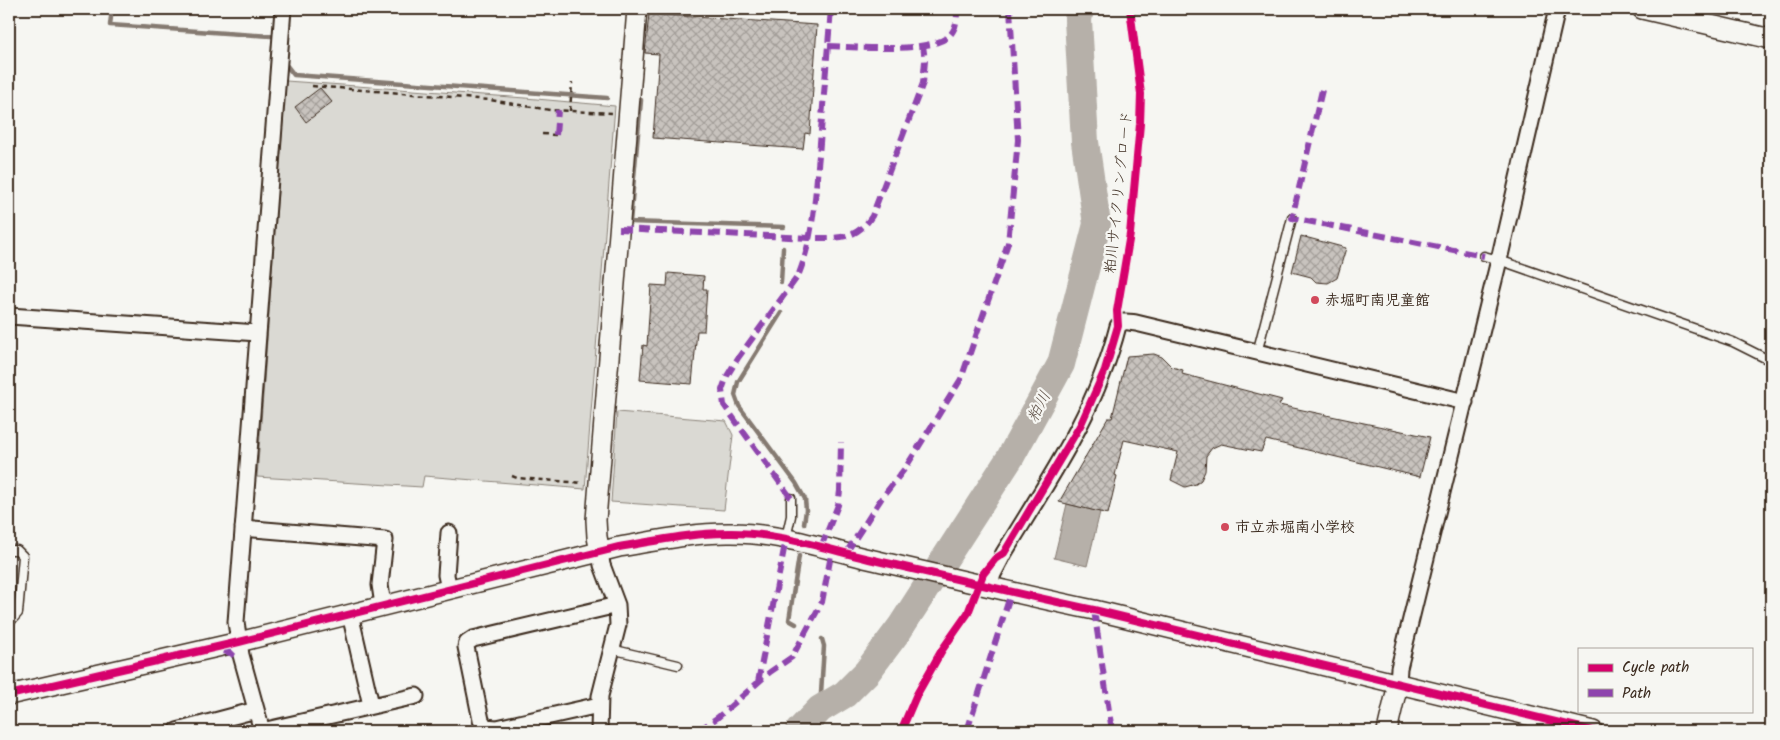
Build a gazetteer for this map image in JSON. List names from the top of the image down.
{
  "streets": {
    "cycle path": ["粕川サイクリングロード"]
  },
  "water": ["粕川"],
  "places": ["赤堀町南児童館", "市立赤堀南小学校"],
  "legend": ["Cycle path", "Path"]
}
